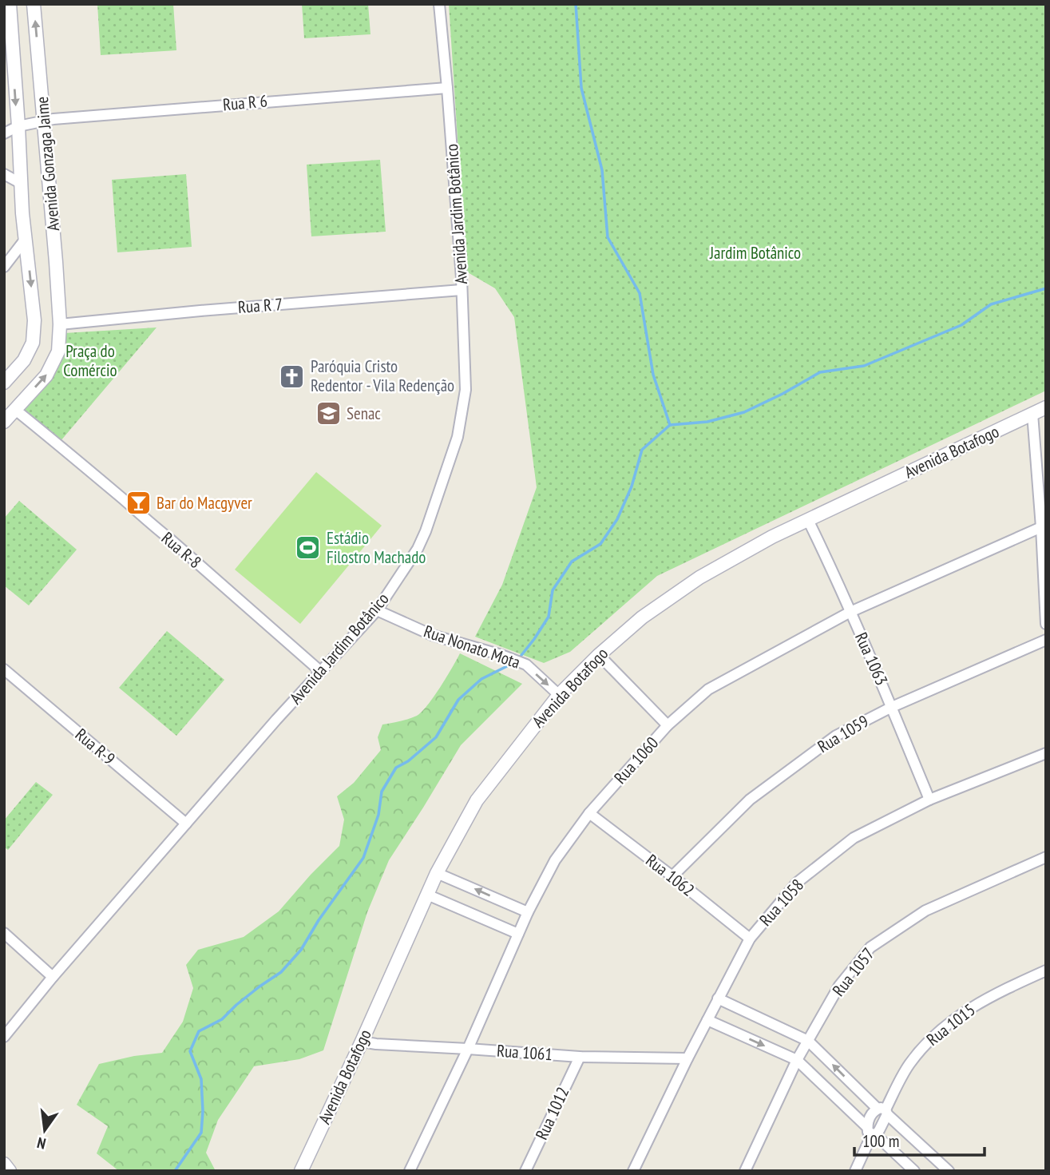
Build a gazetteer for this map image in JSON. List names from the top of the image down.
{
  "streets": {
    "street": [
      "Rua R 6",
      "Avenida Gonzaga Jaime",
      "Avenida Jardim Botânico",
      "Rua R 7",
      "Avenida Botafogo",
      "Rua R-8",
      "Rua Nonato Mota",
      "Rua 1063",
      "Rua 1059",
      "Rua R-9",
      "Rua 1060",
      "Rua 1062",
      "Rua 1058",
      "Rua 1057",
      "Rua 1015",
      "Rua 1061",
      "Rua 1012"
    ]
  },
  "crossings": [
    ["Rua R 6", "Avenida Gonzaga Jaime"],
    ["Rua R 6", "Avenida Jardim Botânico"],
    ["Avenida Gonzaga Jaime", "Rua R 7"],
    ["Avenida Jardim Botânico", "Rua R 7"],
    ["Avenida Jardim Botânico", "Rua R-8"],
    ["Avenida Jardim Botânico", "Rua Nonato Mota"],
    ["Avenida Jardim Botânico", "Rua R-9"],
    ["Avenida Botafogo", "Rua Nonato Mota"],
    ["Avenida Botafogo", "Rua 1063"],
    ["Avenida Botafogo", "Rua 1061"],
    ["Rua 1063", "Rua 1059"],
    ["Rua 1063", "Rua 1060"],
    ["Rua 1063", "Rua 1058"],
    ["Rua 1059", "Rua 1062"],
    ["Rua 1060", "Rua 1062"],
    ["Rua 1060", "Rua 1061"],
    ["Rua 1062", "Rua 1058"],
    ["Rua 1058", "Rua 1061"],
    ["Rua 1061", "Rua 1012"]
  ],
  "one_way": ["Rua Nonato Mota"],
  "parks": ["Jardim Botânico", "Praça do Comércio"],
  "places": {
    "church": ["Paróquia Cristo Redentor - Vila Redenção"],
    "school or university": ["Senac"],
    "bar": ["Bar do Macgyver"],
    "sports": ["Estádio Filostro Machado"]
  },
  "scale_bar": "100 m",
  "north": "bottom"
}
